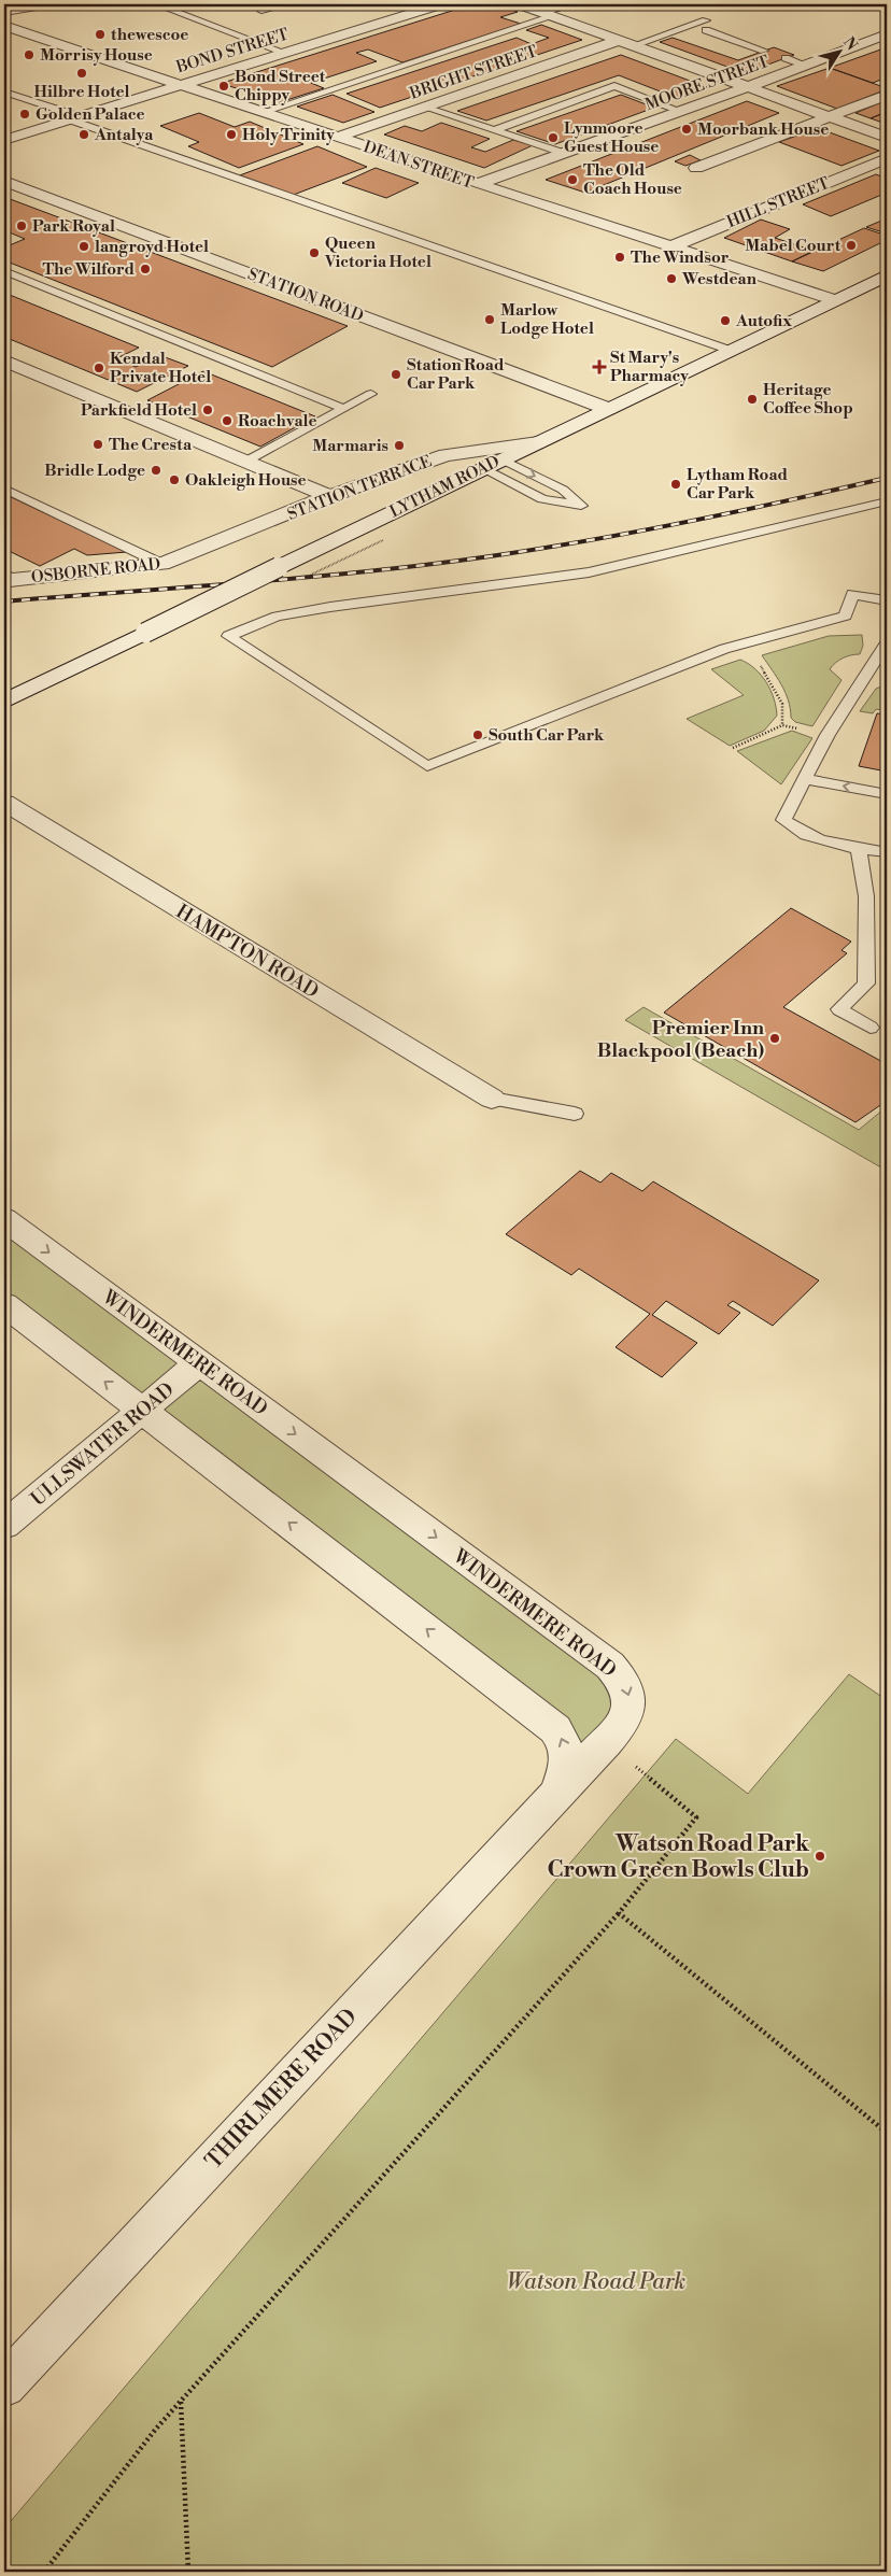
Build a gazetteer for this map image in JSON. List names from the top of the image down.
{
  "streets": {
    "street": [
      "BOND STREET",
      "BRIGHT STREET",
      "MOORE STREET",
      "DEAN STREET",
      "HILL STREET",
      "STATION ROAD",
      "LYTHAM ROAD",
      "STATION TERRACE",
      "OSBORNE ROAD",
      "HAMPTON ROAD",
      "WINDERMERE ROAD",
      "ULLSWATER ROAD",
      "THIRLMERE ROAD"
    ]
  },
  "crossings": [
    ["BOND STREET", "DEAN STREET"],
    ["BRIGHT STREET", "DEAN STREET"],
    ["MOORE STREET", "DEAN STREET"],
    ["DEAN STREET", "HILL STREET"],
    ["DEAN STREET", "LYTHAM ROAD"],
    ["STATION ROAD", "LYTHAM ROAD"],
    ["LYTHAM ROAD", "STATION TERRACE"],
    ["STATION TERRACE", "OSBORNE ROAD"],
    ["WINDERMERE ROAD", "ULLSWATER ROAD"],
    ["WINDERMERE ROAD", "THIRLMERE ROAD"]
  ],
  "parks": ["Watson Road Park"],
  "places": {
    "other": [
      "thewescoe",
      "Morrisy House",
      "Hilbre Hotel",
      "Bond Street Chippy",
      "Golden Palace",
      "Moorbank House",
      "Antalya",
      "Holy Trinity",
      "Lynmoore Guest House",
      "The Old Coach House",
      "Park Royal",
      "Mabel Court",
      "langroyd Hotel",
      "Queen Victoria Hotel",
      "The Windsor",
      "The Wilford",
      "Westdean",
      "Marlow Lodge Hotel",
      "Autofix",
      "Kendal Private Hotel",
      "Station Road Car Park",
      "Heritage Coffee Shop",
      "Parkfield Hotel",
      "Roachvale",
      "The Cresta",
      "Marmaris",
      "Bridle Lodge",
      "Oakleigh House",
      "Lytham Road Car Park",
      "South Car Park",
      "Premier Inn Blackpool (Beach)",
      "Watson Road Park Crown Green Bowls Club"
    ],
    "health": ["St Mary's Pharmacy"]
  },
  "north": "top right"
}
